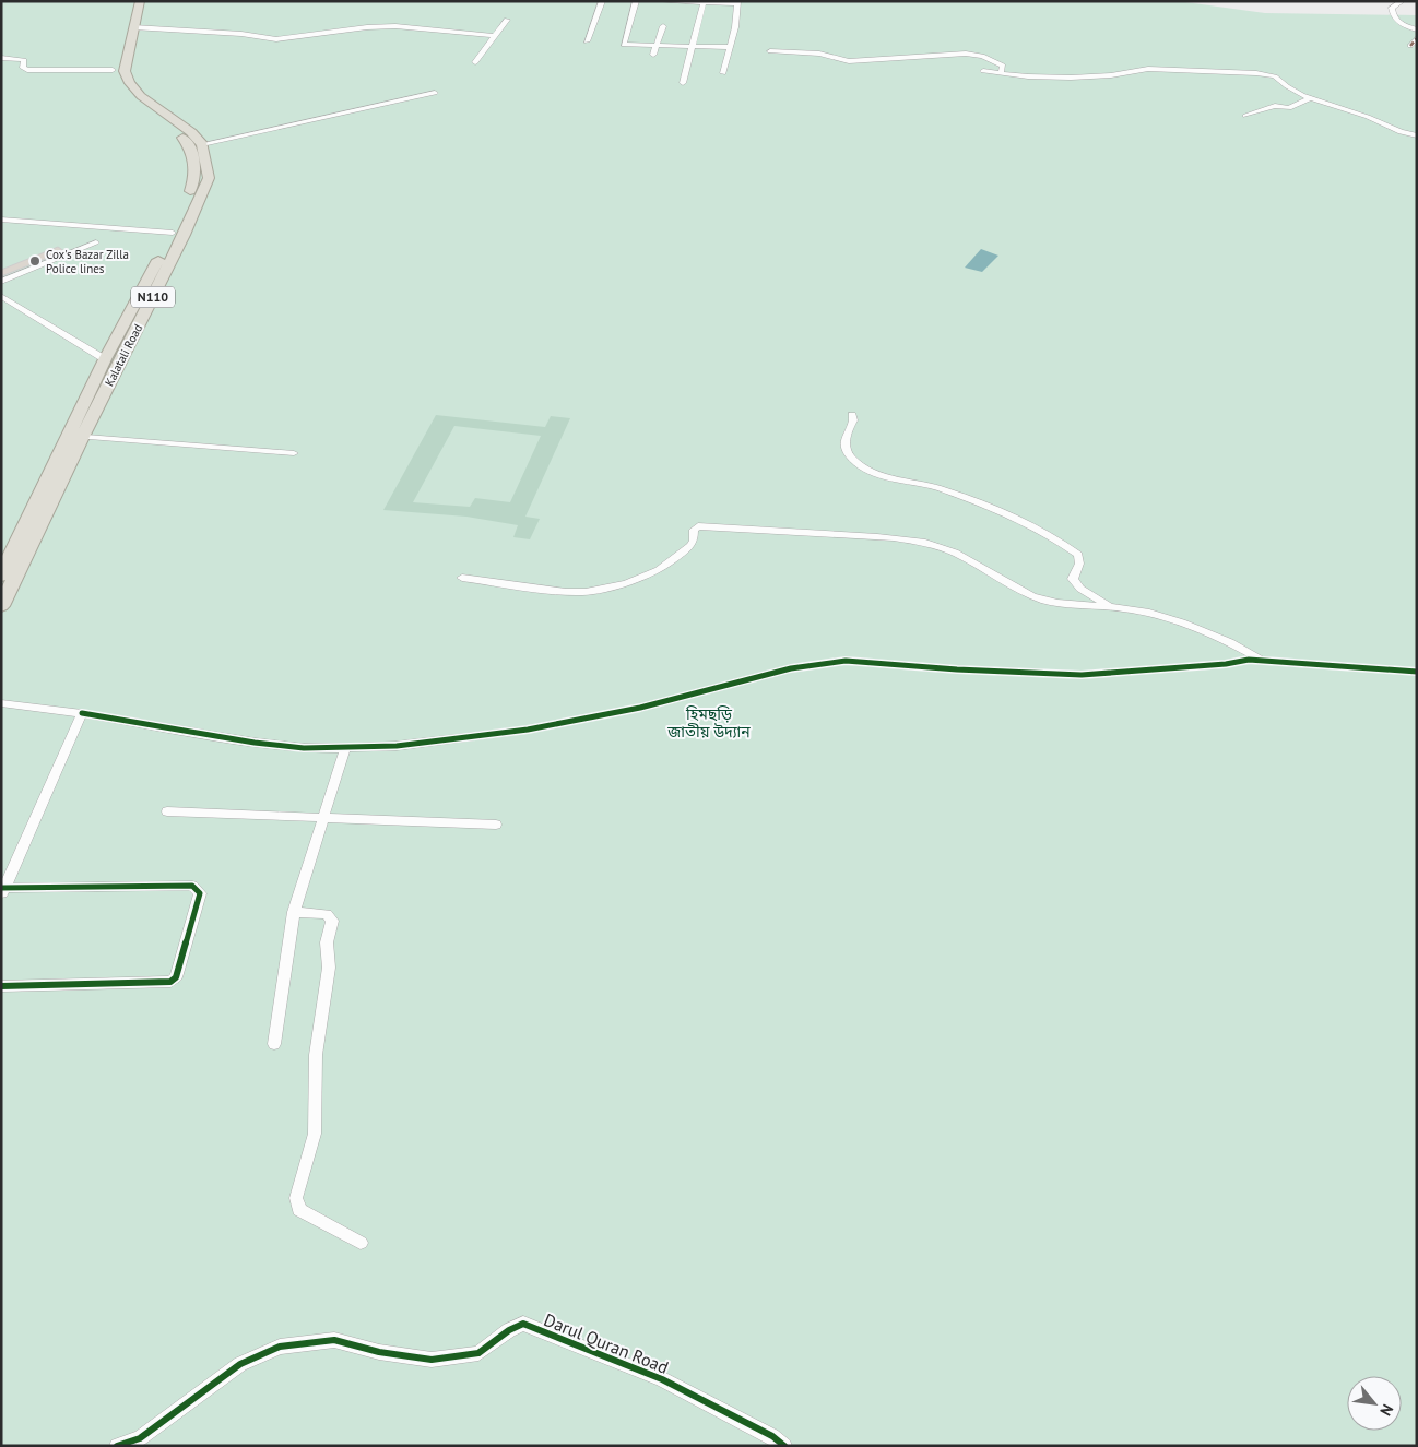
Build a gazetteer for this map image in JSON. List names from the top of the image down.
{
  "streets": {
    "highway": ["N110", "Kalatali Road"],
    "street": ["Darul Quran Road"]
  },
  "parks": ["হিমছড়ি জাতীয় উদ্যান"],
  "places": ["Cox's Bazar Zilla Police lines"],
  "north": "bottom right"
}
